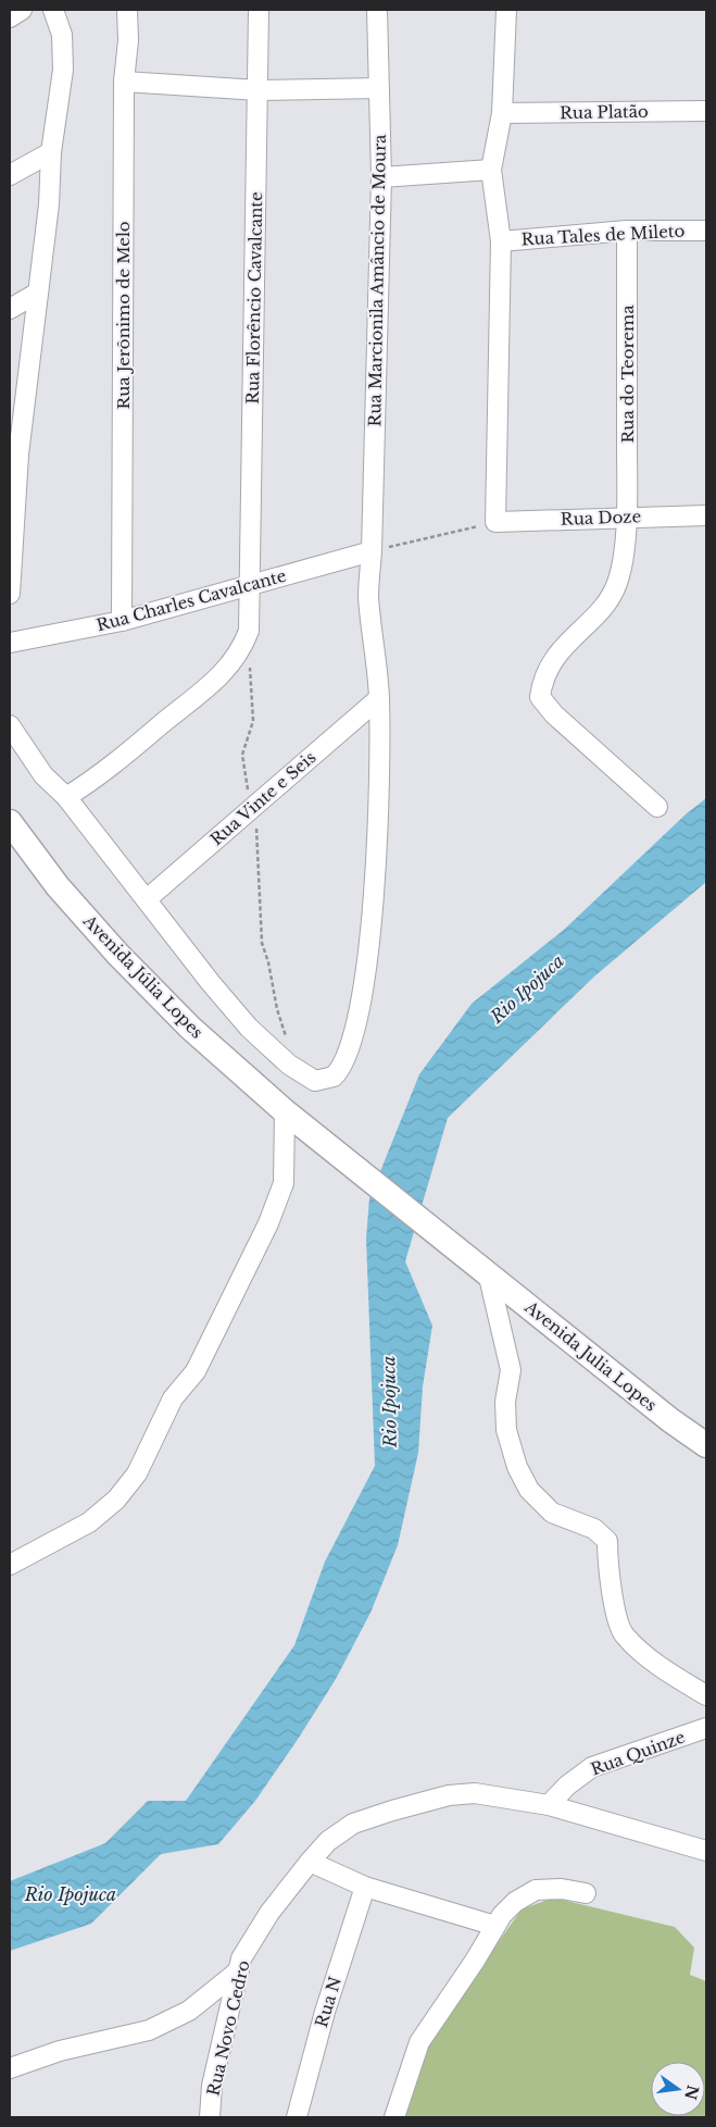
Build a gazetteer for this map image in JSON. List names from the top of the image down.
{
  "streets": {
    "main road": ["Avenida Júlia Lopes", "Avenida Julia Lopes"],
    "street": [
      "Rua Platão",
      "Rua Tales de Mileto",
      "Rua Marcionila Amâncio de Moura",
      "Rua Florêncio Cavalcante",
      "Rua Jerônimo de Melo",
      "Rua do Teorema",
      "Rua Doze",
      "Rua Charles Cavalcante",
      "Rua Vinte e Seis",
      "Rua Quinze",
      "Rua N",
      "Rua Novo Cedro"
    ]
  },
  "crossings": [
    ["Rua Tales de Mileto", "Rua do Teorema"],
    ["Rua Marcionila Amâncio de Moura", "Rua Charles Cavalcante"],
    ["Rua Marcionila Amâncio de Moura", "Rua Vinte e Seis"],
    ["Rua Florêncio Cavalcante", "Rua Charles Cavalcante"],
    ["Rua Jerônimo de Melo", "Rua Charles Cavalcante"],
    ["Rua do Teorema", "Rua Doze"],
    ["Avenida Júlia Lopes", "Avenida Julia Lopes"],
    ["Rua Quinze", "Rua Novo Cedro"]
  ],
  "water": ["Rio Ipojuca"],
  "north": "right"
}
